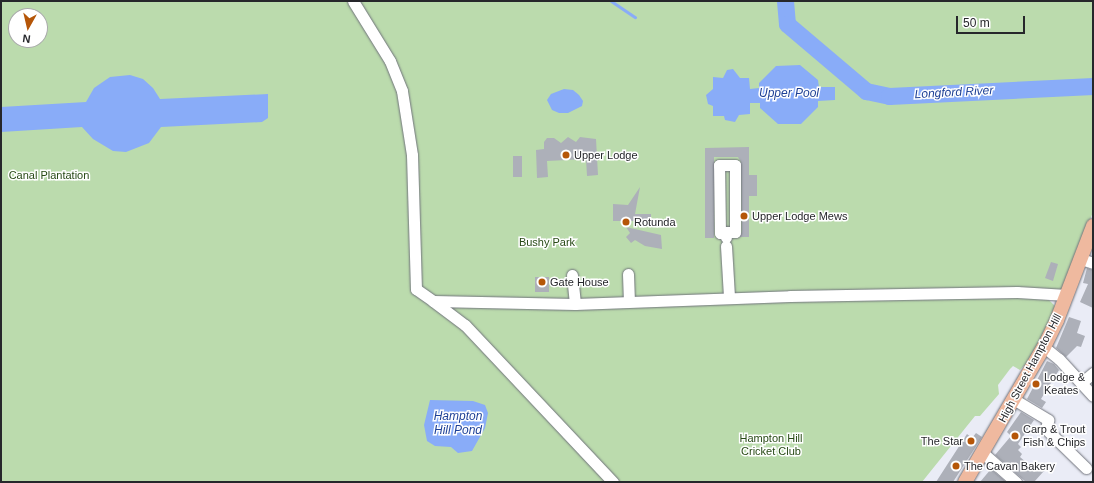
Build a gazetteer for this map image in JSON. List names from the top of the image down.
{
  "streets": {
    "main road": ["High Street Hampton Hill"]
  },
  "water": ["Longford River", "Upper Pool", "Hampton Hill Pond"],
  "parks": ["Canal Plantation", "Bushy Park", "Hampton Hill Cricket Club"],
  "places": [
    "Upper Lodge",
    "Upper Lodge Mews",
    "Rotunda",
    "Gate House",
    "Lodge & Keates",
    "Carp & Trout Fish & Chips",
    "The Star",
    "The Cavan Bakery"
  ],
  "scale_bar": "50 m",
  "north": "bottom"
}
